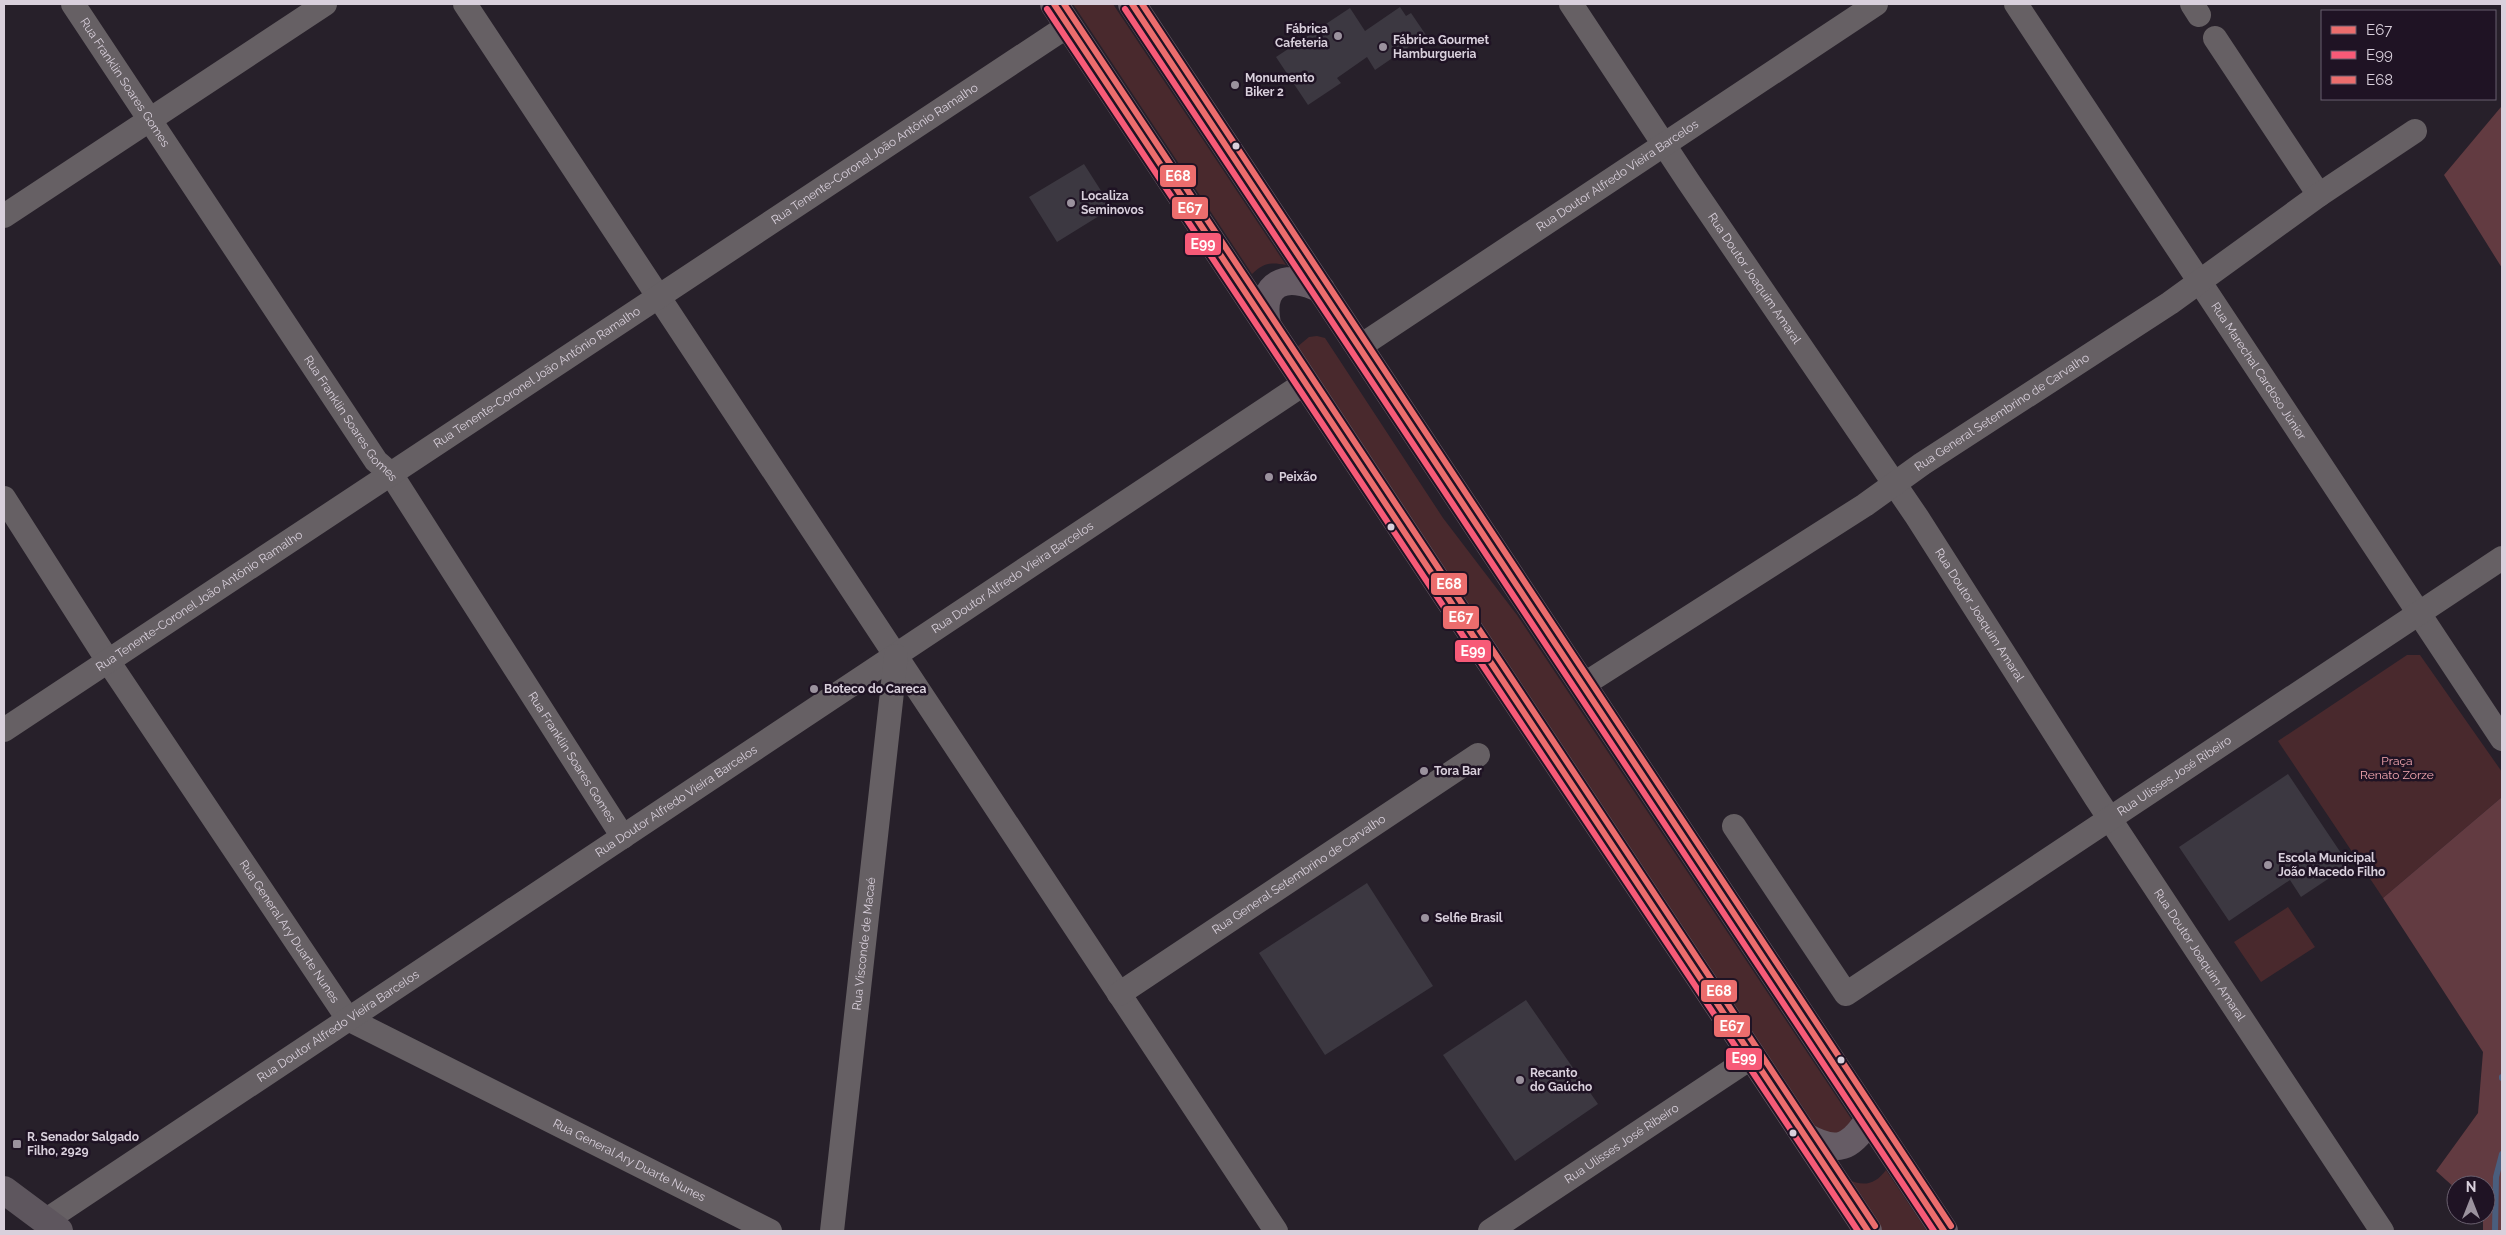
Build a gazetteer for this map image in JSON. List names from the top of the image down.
{
  "streets": {
    "street": [
      "Rua Franklin Soares Gomes",
      "Rua Tenente-Coronel João Antônio Ramalho",
      "Rua Doutor Alfredo Vieira Barcelos",
      "Rua Doutor Joaquim Amaral",
      "Rua Marechal Cardoso Júnior",
      "Rua General Setembrino de Carvalho",
      "Rua Ulisses José Ribeiro",
      "Rua General Ary Duarte Nunes",
      "Rua Visconde de Macaé"
    ]
  },
  "crossings": [
    ["Rua Franklin Soares Gomes", "Rua Tenente-Coronel João Antônio Ramalho"],
    ["Rua Franklin Soares Gomes", "Rua Doutor Alfredo Vieira Barcelos"],
    ["Rua Tenente-Coronel João Antônio Ramalho", "Rua General Ary Duarte Nunes"],
    ["Rua Doutor Alfredo Vieira Barcelos", "Rua Doutor Joaquim Amaral"],
    ["Rua Doutor Alfredo Vieira Barcelos", "Rua General Ary Duarte Nunes"],
    ["Rua Doutor Alfredo Vieira Barcelos", "Rua Visconde de Macaé"],
    ["Rua Doutor Joaquim Amaral", "Rua General Setembrino de Carvalho"],
    ["Rua Doutor Joaquim Amaral", "Rua Ulisses José Ribeiro"],
    ["Rua Marechal Cardoso Júnior", "Rua General Setembrino de Carvalho"],
    ["Rua Marechal Cardoso Júnior", "Rua Ulisses José Ribeiro"]
  ],
  "parks": ["Praça Renato Zorze"],
  "places": {
    "other": [
      "Fábrica Cafeteria",
      "Fábrica Gourmet Hamburgueria",
      "Monumento Biker 2",
      "Localiza Seminovos",
      "Peixão",
      "Boteco do Careca",
      "Tora Bar",
      "Escola Municipal João Macedo Filho",
      "Selfie Brasil",
      "Recanto do Gaúcho"
    ],
    "transit": ["R. Senador Salgado Filho, 2929"]
  },
  "lines": ["transit line E67", "transit line E68", "transit line E99"],
  "legend": ["E67", "E99", "E68"],
  "north": "top"
}
